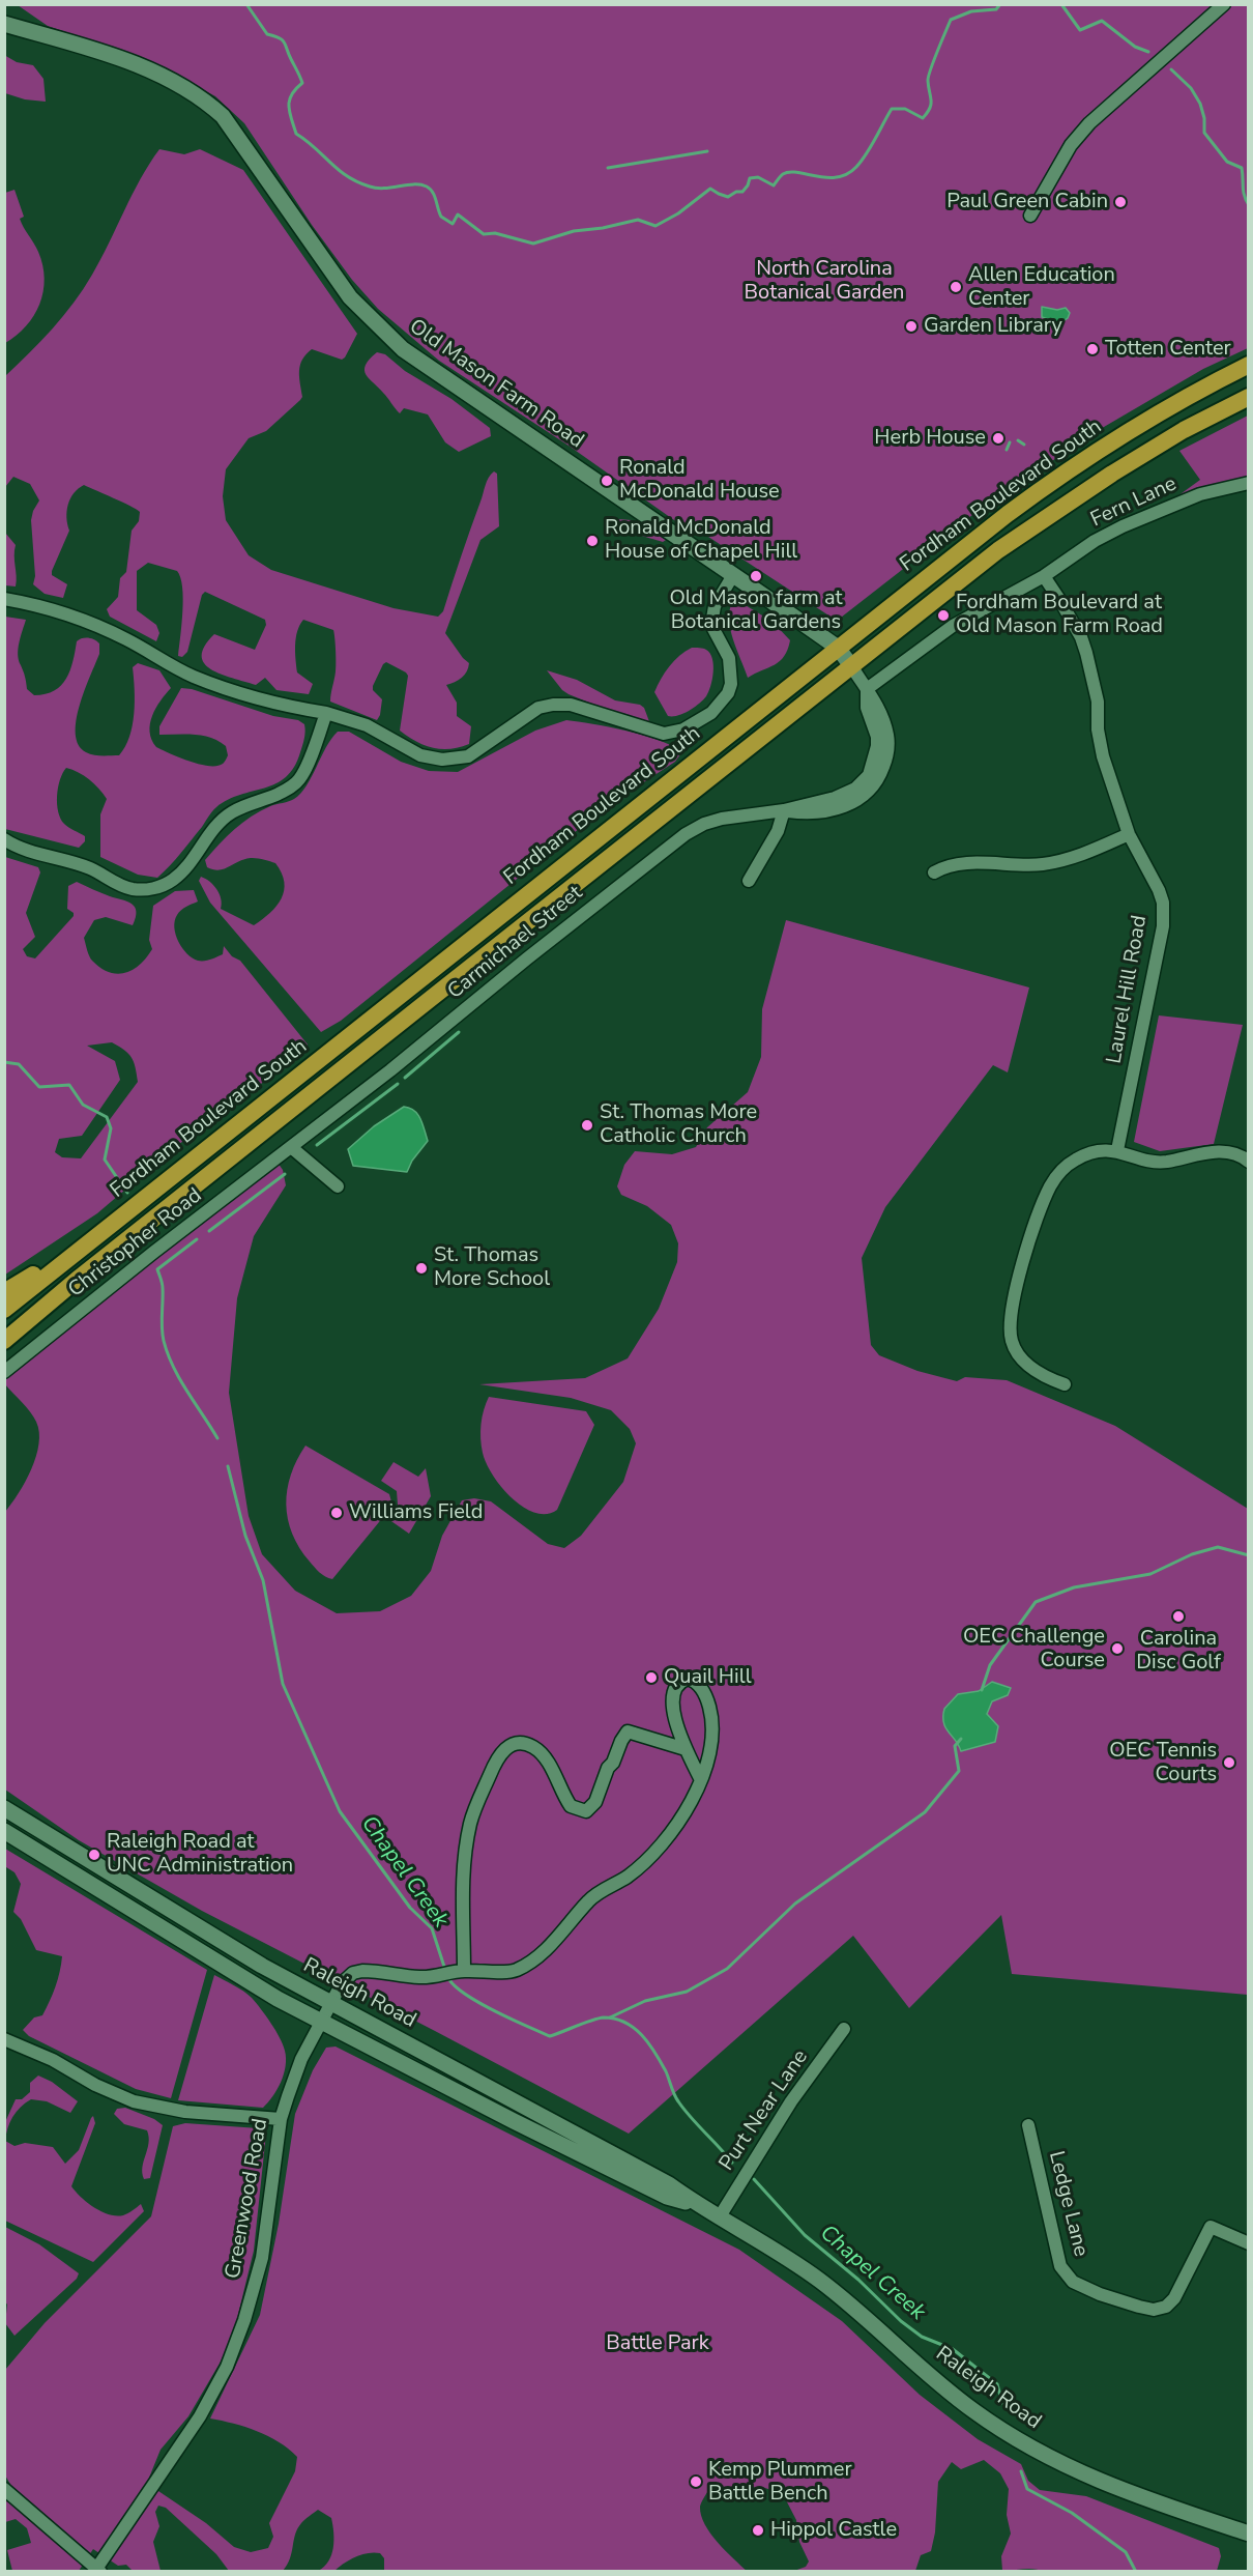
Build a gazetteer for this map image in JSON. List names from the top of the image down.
{
  "streets": {
    "highway": ["Fordham Boulevard South"],
    "main road": ["Old Mason Farm Road", "Raleigh Road"],
    "street": [
      "Fern Lane",
      "Carmichael Street",
      "Laurel Hill Road",
      "Christopher Road",
      "Purt Near Lane",
      "Greenwood Road",
      "Ledge Lane"
    ]
  },
  "crossings": [
    ["Old Mason Farm Road", "Fordham Boulevard South"],
    ["Old Mason Farm Road", "Carmichael Street"],
    ["Fern Lane", "Laurel Hill Road"],
    ["Carmichael Street", "Christopher Road"],
    ["Raleigh Road", "Purt Near Lane"],
    ["Raleigh Road", "Greenwood Road"]
  ],
  "water": ["Chapel Creek"],
  "parks": ["North Carolina Botanical Garden", "Battle Park"],
  "places": [
    "Paul Green Cabin",
    "Allen Education Center",
    "Garden Library",
    "Totten Center",
    "Herb House",
    "Ronald McDonald House",
    "Ronald McDonald House of Chapel Hill",
    "Old Mason farm at Botanical Gardens",
    "Fordham Boulevard at Old Mason Farm Road",
    "St. Thomas More Catholic Church",
    "St. Thomas More School",
    "Williams Field",
    "Carolina Disc Golf",
    "OEC Challenge Course",
    "Quail Hill",
    "OEC Tennis Courts",
    "Raleigh Road at UNC Administration",
    "Kemp Plummer Battle Bench",
    "Hippol Castle"
  ]
}
